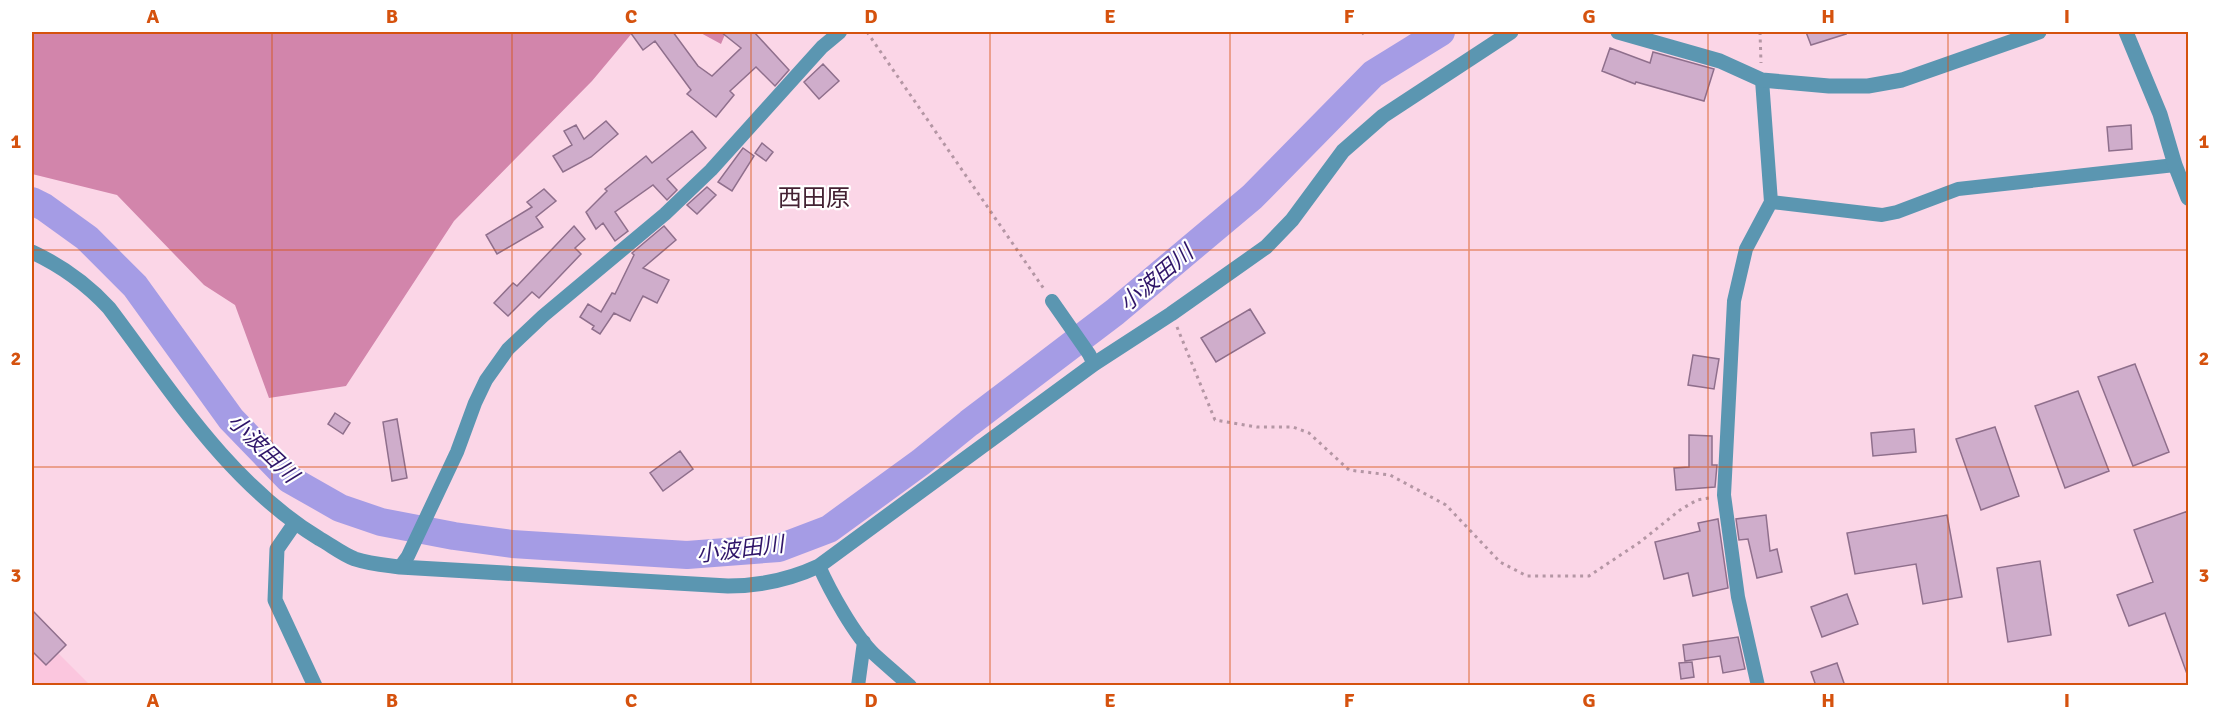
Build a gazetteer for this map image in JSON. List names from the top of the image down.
{
  "districts": ["西田原"],
  "water": ["小波田川"],
  "grid": {
    "columns": [
      "A",
      "B",
      "C",
      "D",
      "E",
      "F",
      "G",
      "H",
      "I"
    ],
    "rows": ["1", "2", "3"]
  }
}
